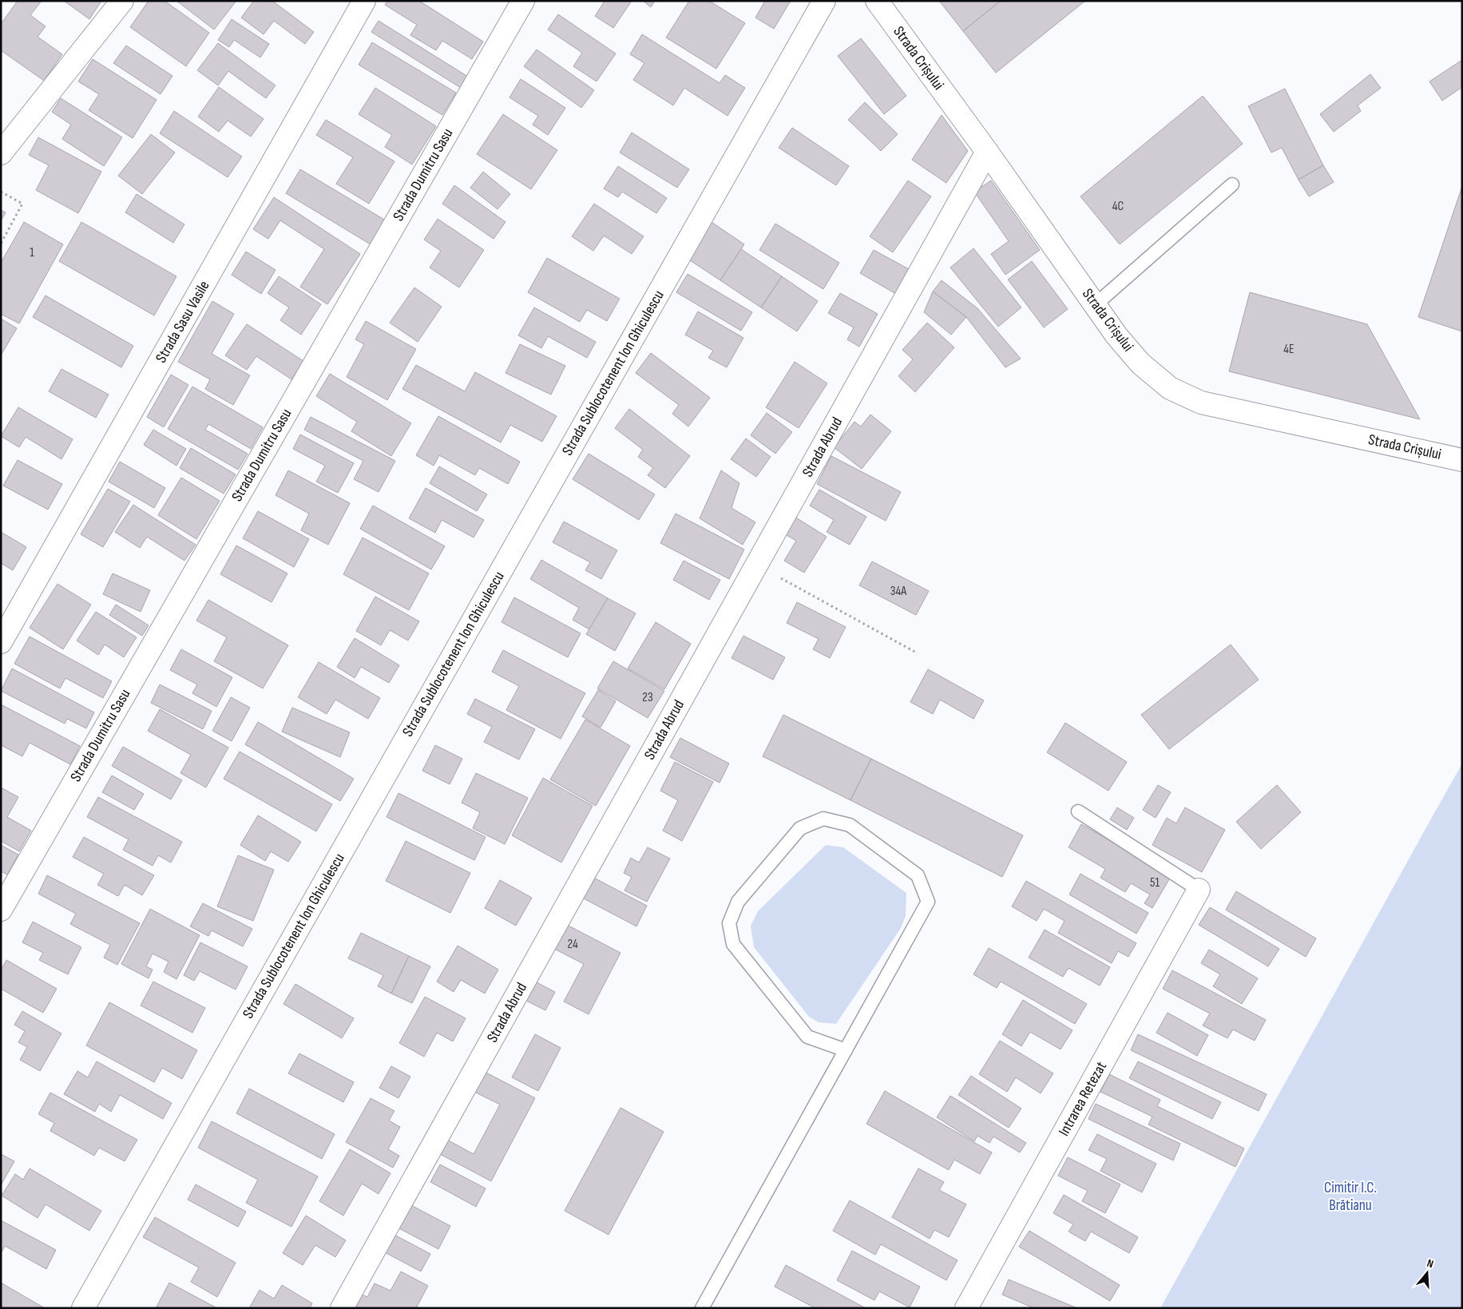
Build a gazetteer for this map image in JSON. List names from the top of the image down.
{
  "streets": {
    "street": [
      "Strada Crișului",
      "Strada Dumitru Sasu",
      "Strada Sasu Vasile",
      "Strada Sublocotenent Ion Ghiculescu",
      "Strada Abrud",
      "Intrarea Retezat"
    ]
  },
  "crossings": [
    ["Strada Crișului", "Strada Abrud"]
  ],
  "parks": ["Cimitir I.C. Brătianu"],
  "house_numbers": [
    "4C",
    "1",
    "4E",
    "34A",
    "23",
    "51",
    "24"
  ],
  "north": "top"
}
